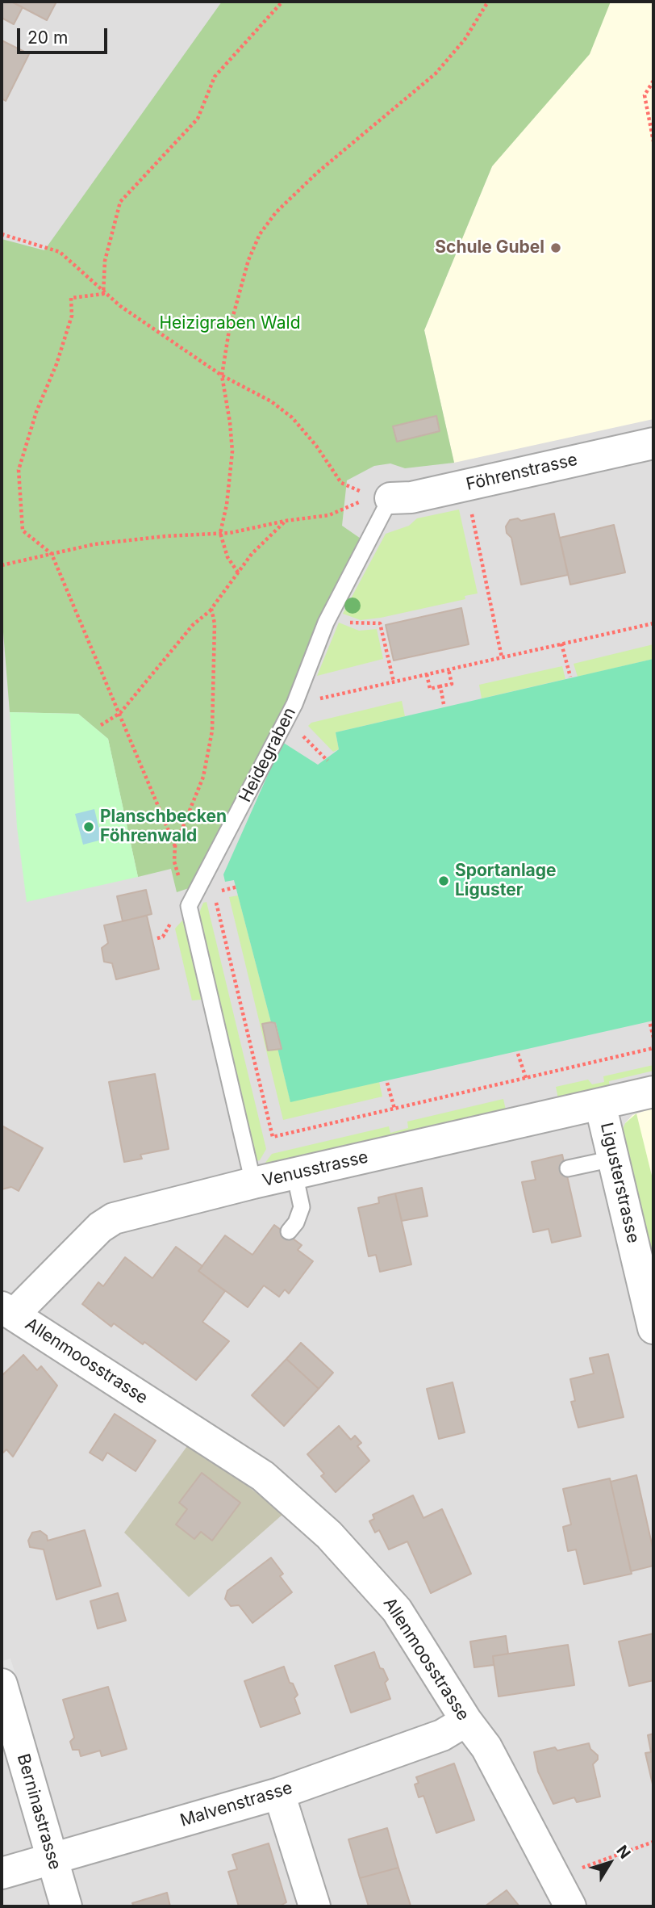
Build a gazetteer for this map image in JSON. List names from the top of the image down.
{
  "streets": {
    "street": [
      "Föhrenstrasse",
      "Venusstrasse",
      "Ligusterstrasse",
      "Allenmoosstrasse",
      "Malvenstrasse",
      "Berninastrasse"
    ],
    "lane": ["Heidegraben"]
  },
  "crossings": [
    ["Föhrenstrasse", "Heidegraben"],
    ["Venusstrasse", "Ligusterstrasse"],
    ["Venusstrasse", "Allenmoosstrasse"],
    ["Allenmoosstrasse", "Malvenstrasse"],
    ["Malvenstrasse", "Berninastrasse"]
  ],
  "parks": ["Heizigraben Wald"],
  "places": ["Schule Gubel", "Planschbecken Föhrenwald", "Sportanlage Liguster"],
  "scale_bar": "20 m",
  "north": "top right"
}
